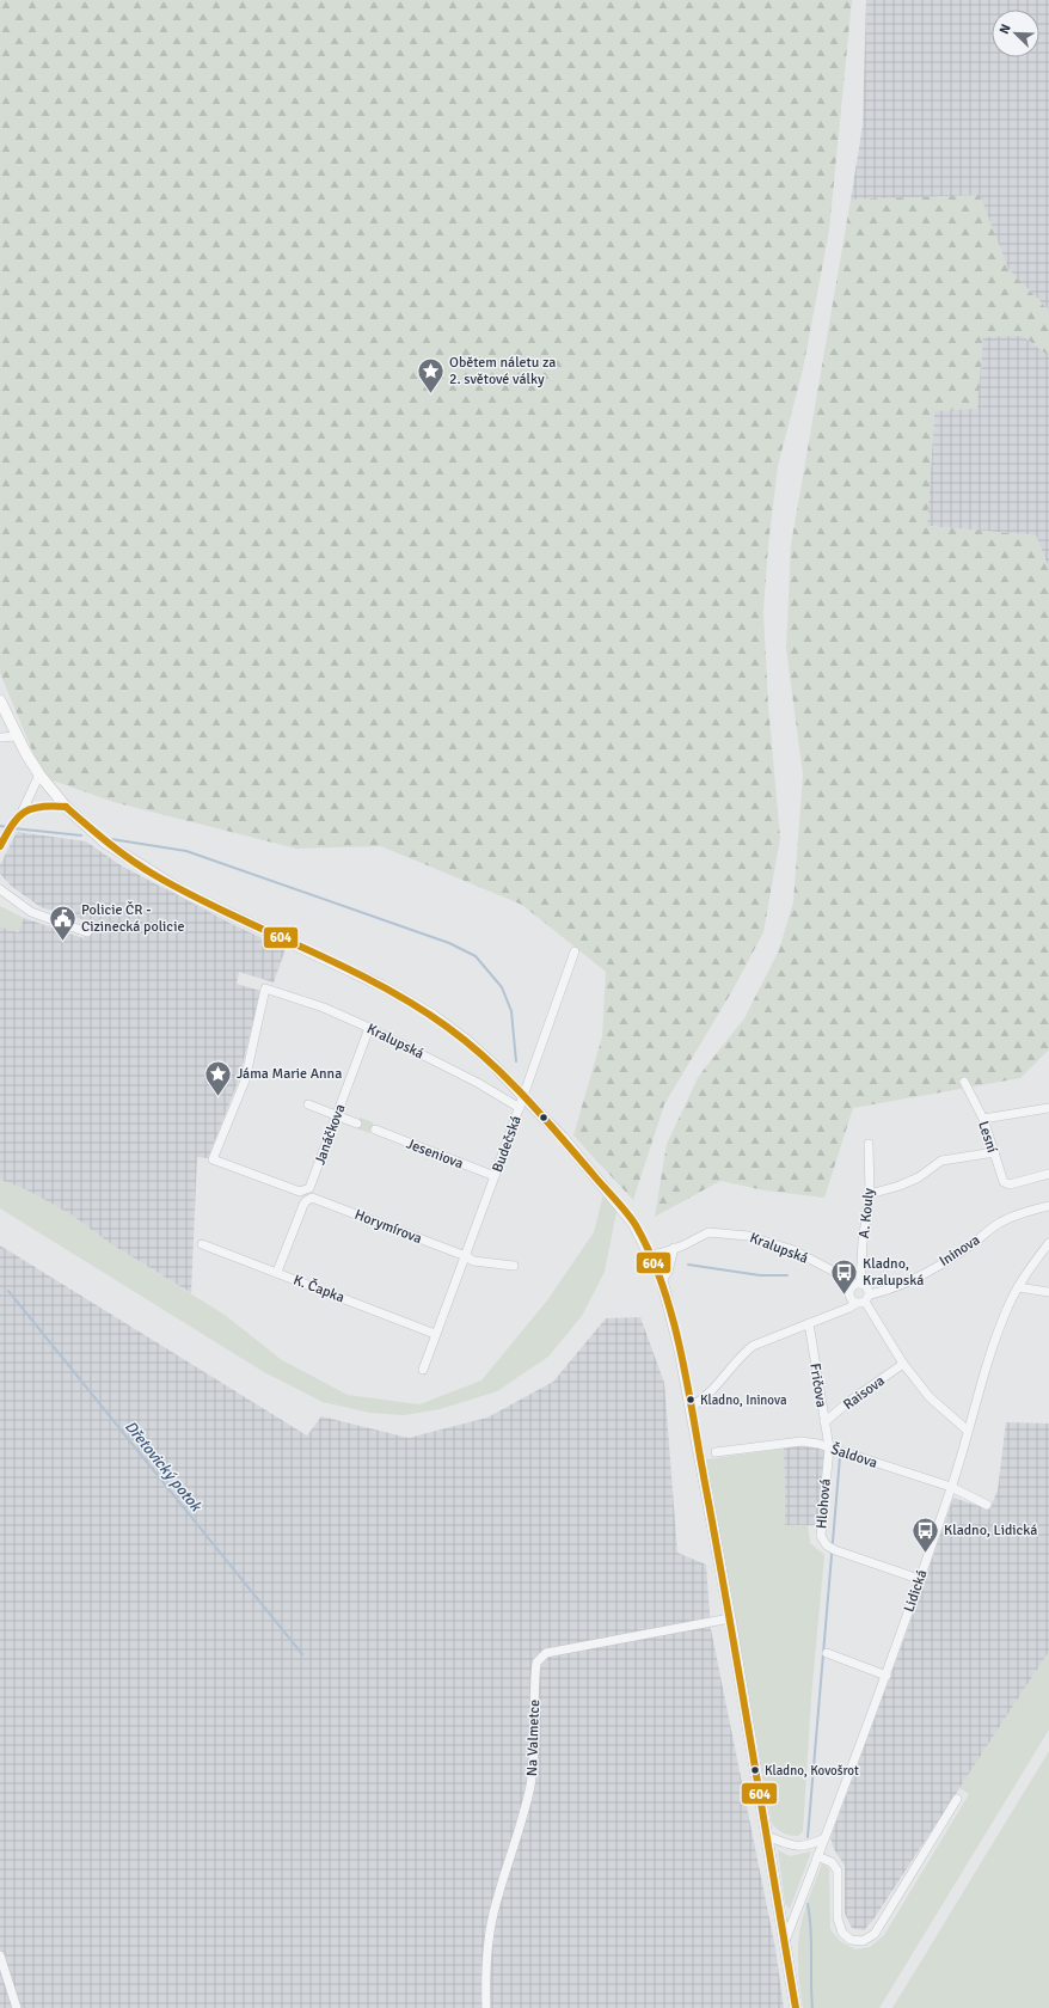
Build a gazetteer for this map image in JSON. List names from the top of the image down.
{
  "streets": {
    "street": [
      "Kralupská",
      "Janáčkova",
      "Lesní",
      "Budečská",
      "Jeseniova",
      "A. Kouly",
      "Horymírova",
      "Ininova",
      "K. Čapka",
      "Fričova",
      "Raisova",
      "Šaldova",
      "Hlohová",
      "Lidická",
      "Na Valmetce"
    ]
  },
  "crossings": [
    ["Kralupská", "Janáčkova"],
    ["Kralupská", "Budečská"],
    ["Kralupská", "A. Kouly"],
    ["Budečská", "Jeseniova"],
    ["Budečská", "Horymírova"],
    ["Budečská", "K. Čapka"],
    ["Horymírova", "K. Čapka"],
    ["Ininova", "Fričova"],
    ["Fričova", "Raisova"],
    ["Fričova", "Šaldova"],
    ["Fričova", "Hlohová"],
    ["Šaldova", "Hlohová"],
    ["Šaldova", "Lidická"],
    ["Hlohová", "Lidická"]
  ],
  "water": ["Dřetovický potok"],
  "places": {
    "place": ["Obětem náletu za 2. světové války", "Jáma Marie Anna"],
    "public building": ["Policie ČR - Cizinecká policie"],
    "bus stop": ["Kladno, Kralupská", "Kladno, Lidická"],
    "other": ["Kladno, Ininova", "Kladno, Kovošrot"]
  },
  "lines": ["transit line 604"],
  "north": "top left"
}
